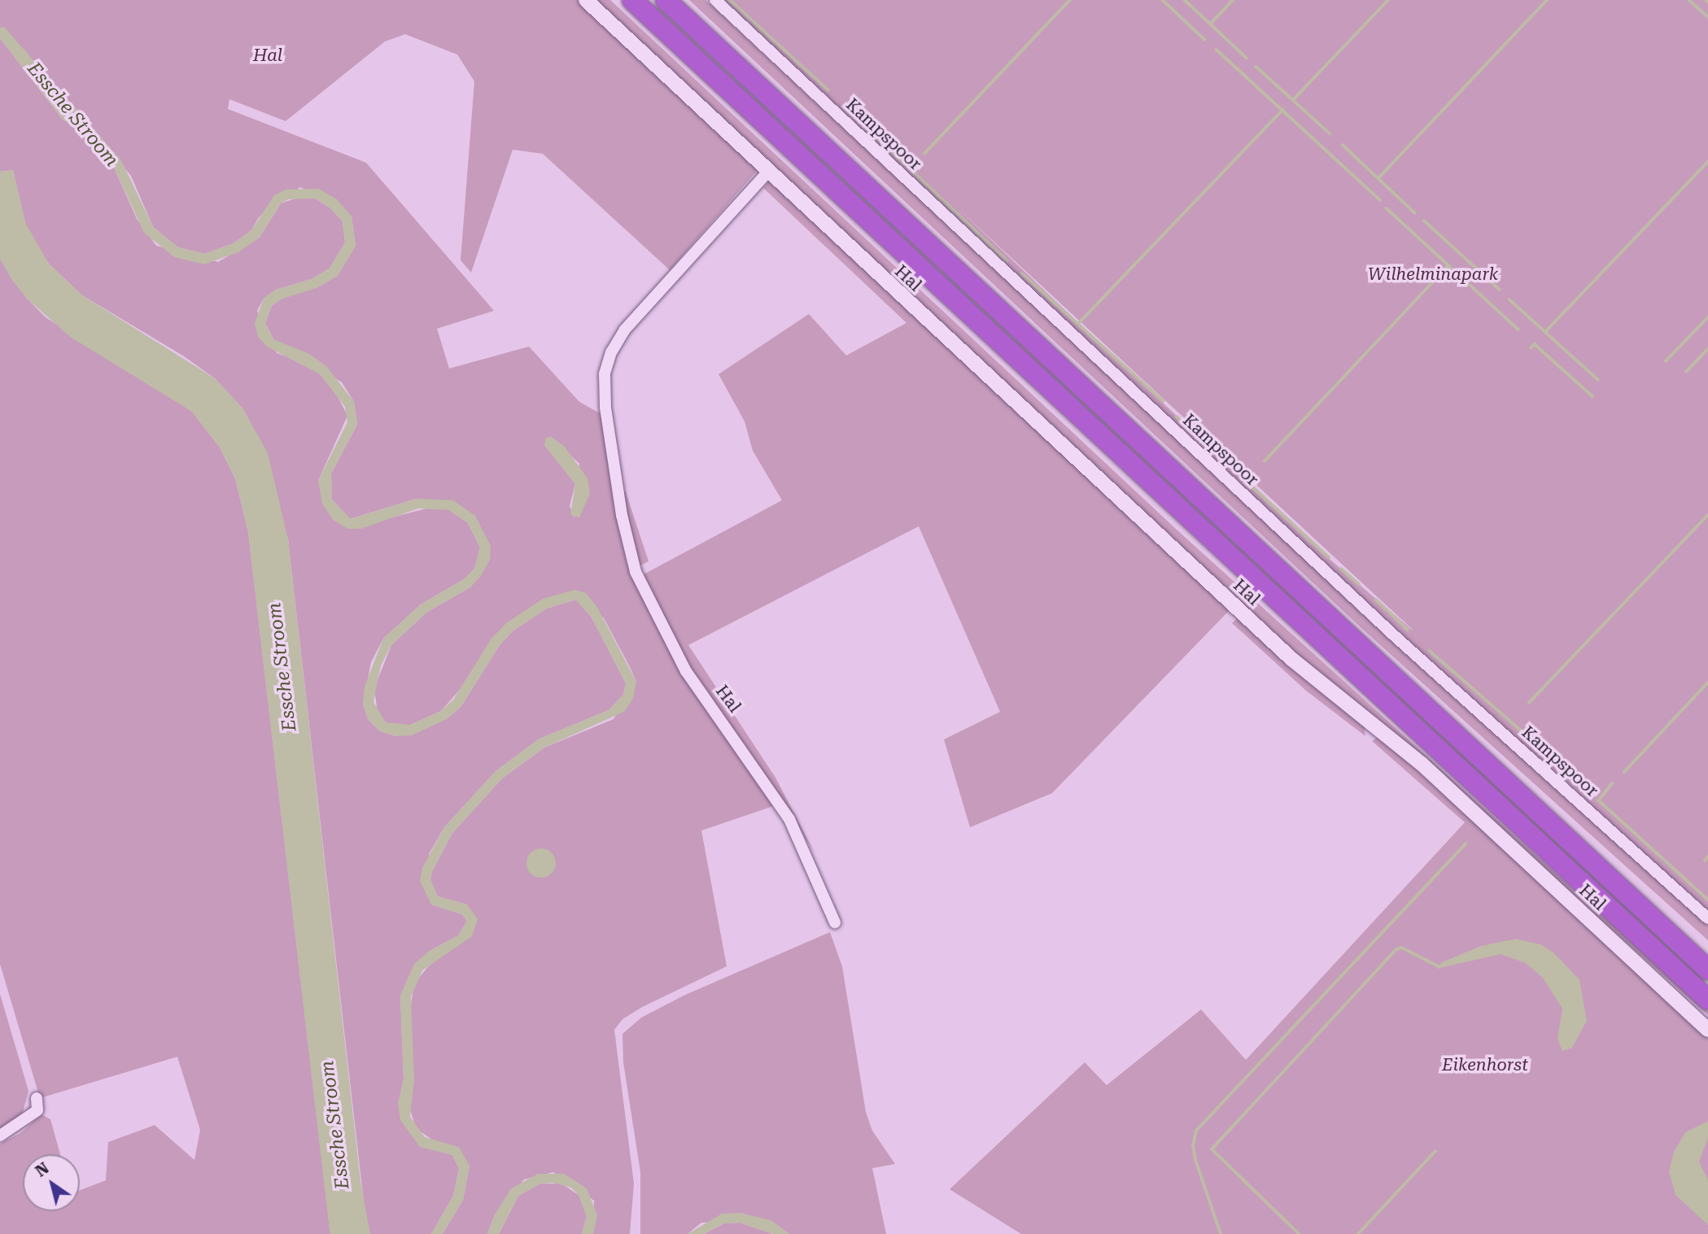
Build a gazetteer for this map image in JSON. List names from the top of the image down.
{
  "streets": {
    "street": ["Kampspoor", "Hal"]
  },
  "water": ["Essche Stroom"],
  "parks": ["Hal", "Wilhelminapark", "Eikenhorst"],
  "north": "top left"
}
